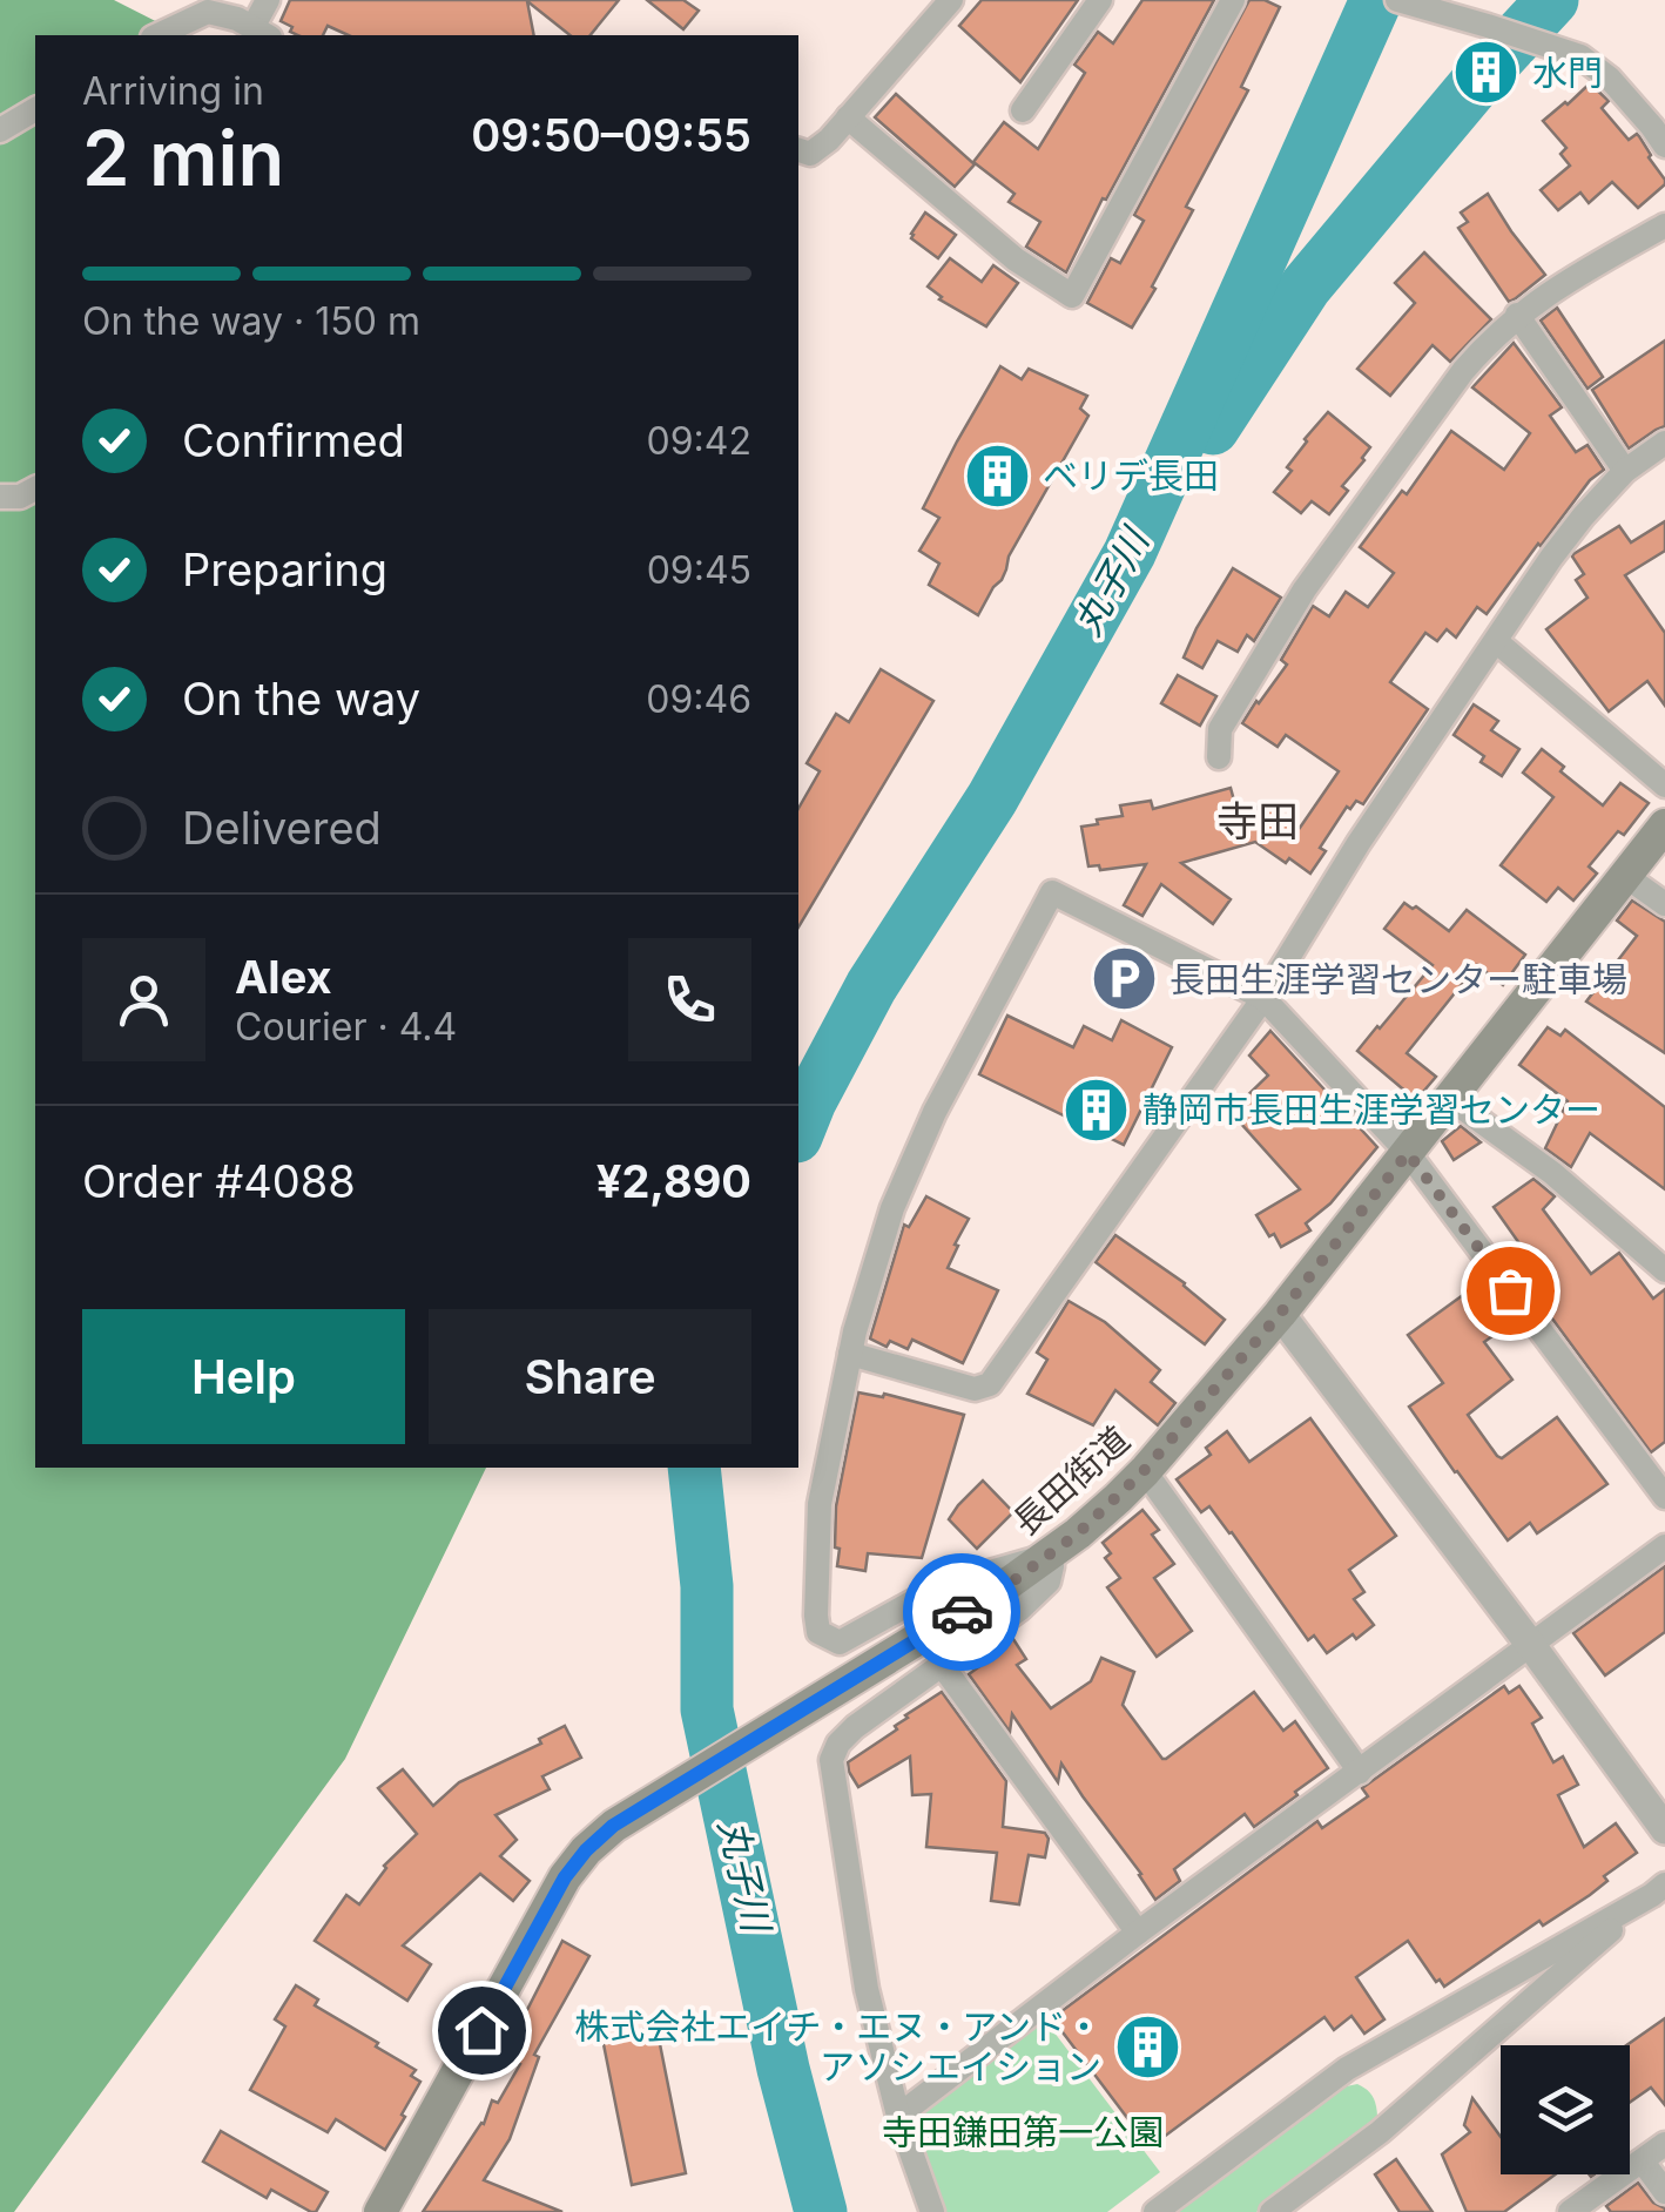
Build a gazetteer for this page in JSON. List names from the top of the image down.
{
  "streets": {
    "main road": ["長田街道"]
  },
  "districts": ["寺田"],
  "water": ["丸子川"],
  "parks": ["寺田鎌田第一公園"],
  "places": {
    "building": [
      "水門",
      "ベリデ長田",
      "静岡市長田生涯学習センター",
      "株式会社エイチ・エヌ・アンド・ アソシエイション"
    ],
    "parking": ["長田生涯学習センター駐車場"]
  },
  "page": {
    "heading": ["2 min", "Arriving in", "09:50–09:55"],
    "panel": [
      "Alex",
      "Courier · 4.4",
      "Order #4088",
      "¥2,890"
    ],
    "bar": "On the way · 150 m",
    "list": [
      ["Confirmed", "09:42"],
      ["Preparing", "09:45"],
      ["On the way", "09:46"],
      "Delivered"
    ],
    "buttons": ["Help", "Share"]
  }
}
